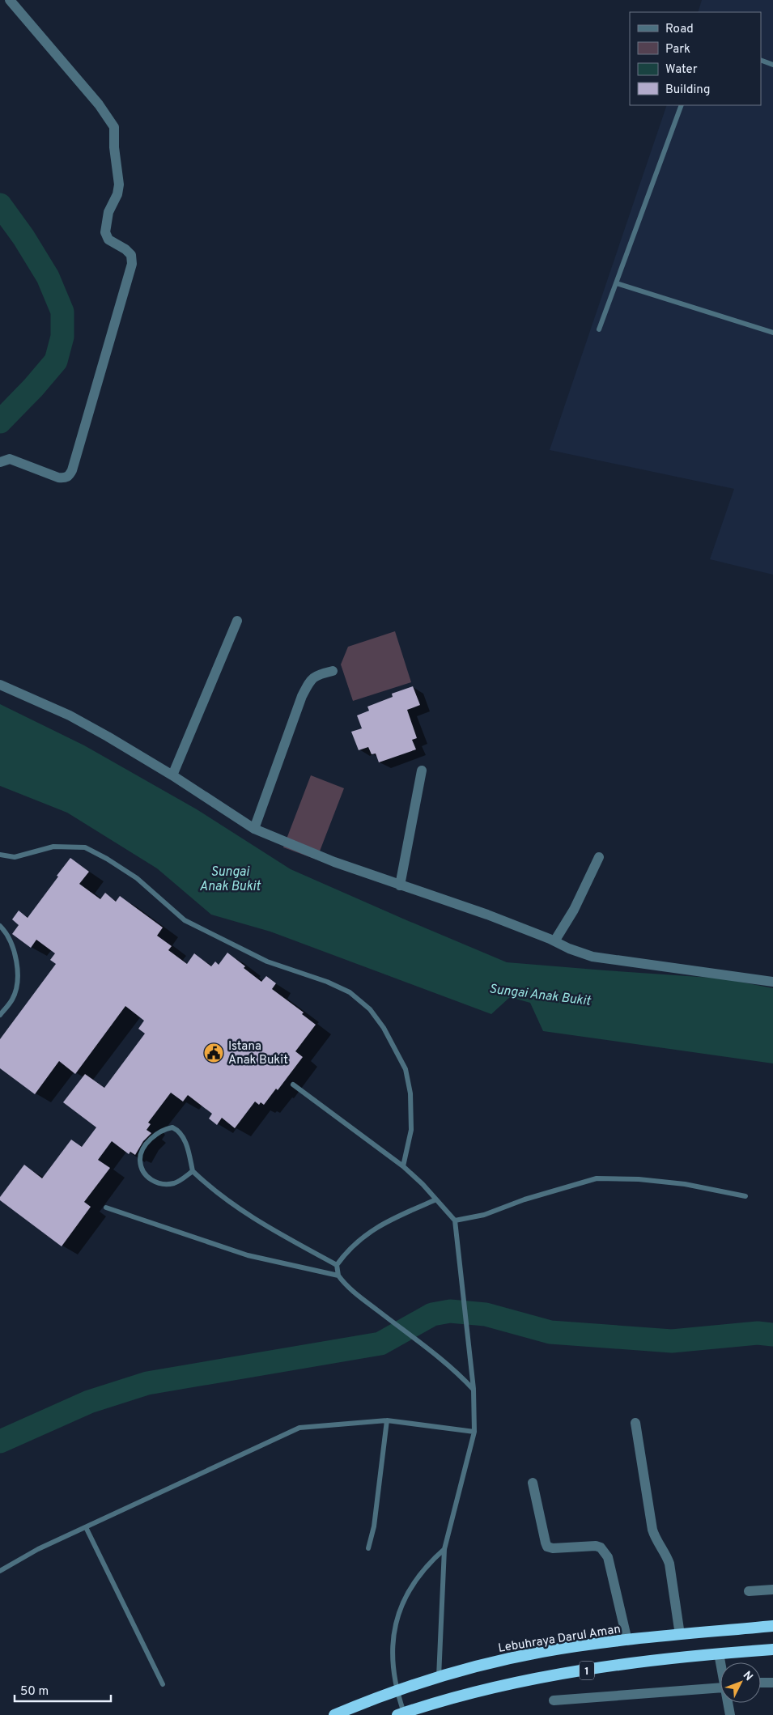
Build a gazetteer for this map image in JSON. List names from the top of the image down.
{
  "streets": {
    "highway": ["Lebuhraya Darul Aman", "1"]
  },
  "water": ["Sungai Anak Bukit"],
  "places": {
    "public building": ["Istana Anak Bukit"]
  },
  "legend": [
    "Road",
    "Park",
    "Water",
    "Building"
  ],
  "scale_bar": "50 m",
  "north": "top right"
}
